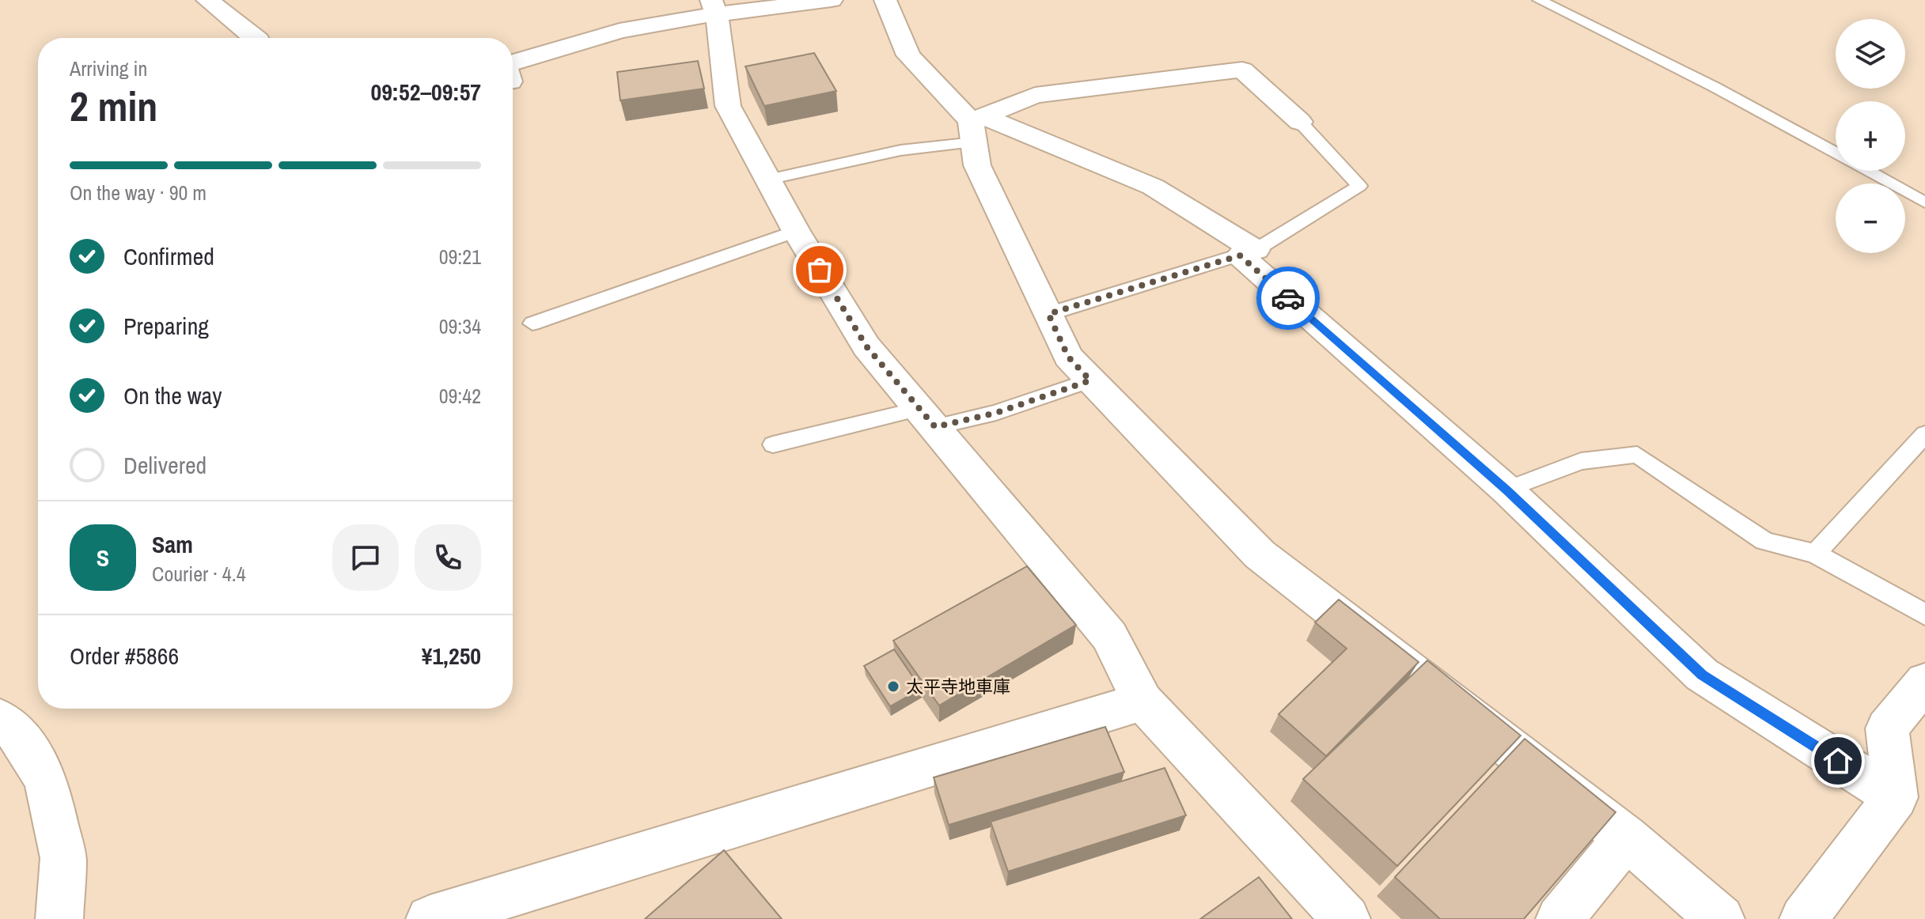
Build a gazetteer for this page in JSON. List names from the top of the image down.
{
  "places": ["太平寺地車庫"],
  "page": {
    "map_buttons": ["+", "−"],
    "heading": ["2 min", "Arriving in", "09:52–09:57"],
    "panel": [
      "Sam",
      "Courier · 4.4",
      "Order #5866",
      "¥1,250"
    ],
    "bar": "On the way · 90 m",
    "list": [
      ["Confirmed", "09:21"],
      ["Preparing", "09:34"],
      ["On the way", "09:42"],
      "Delivered"
    ],
    "round": "S"
  }
}
